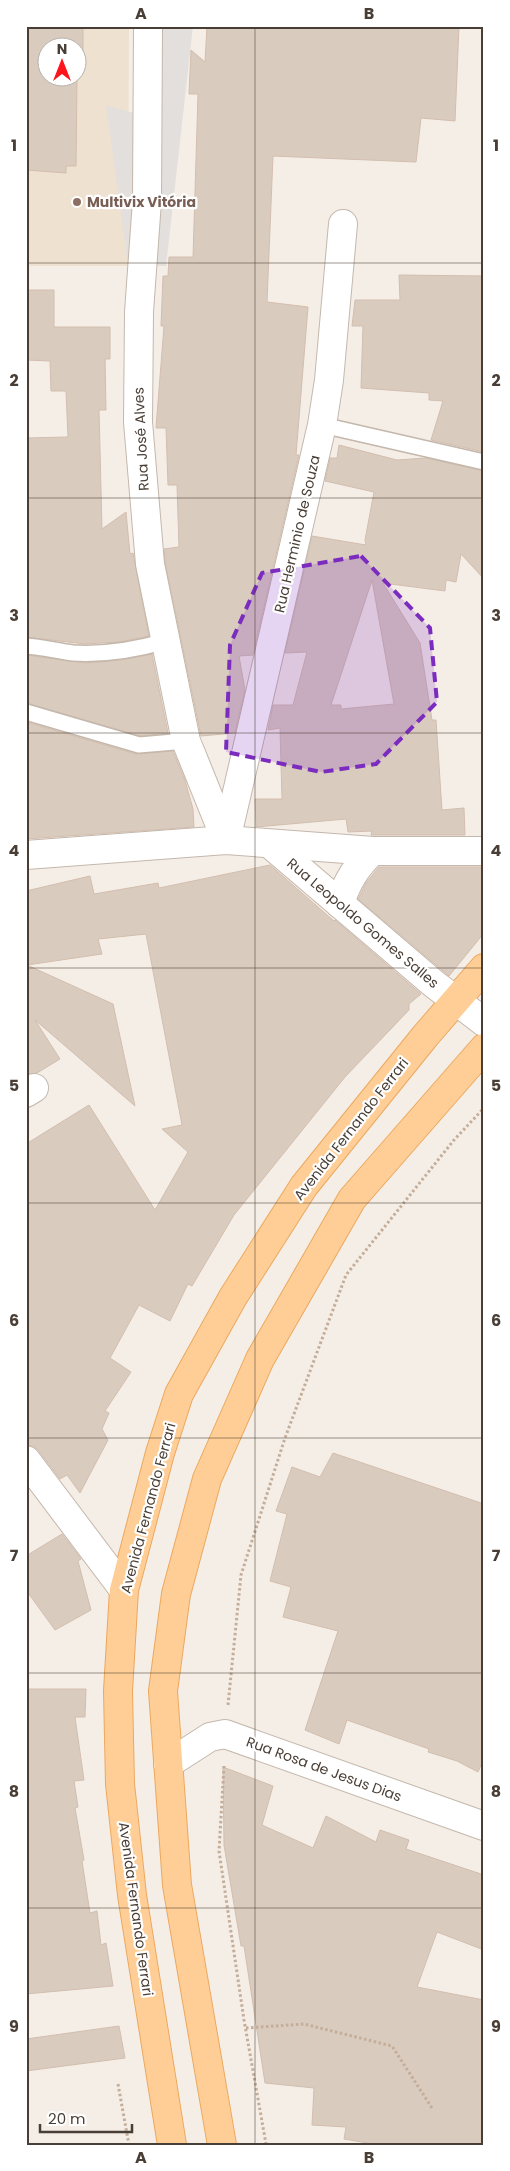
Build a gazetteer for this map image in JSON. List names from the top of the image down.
{
  "streets": {
    "main road": ["Avenida Fernando Ferrari"],
    "street": [
      "Rua José Alves",
      "Rua Herminio de Souza",
      "Rua Leopoldo Gomes Salles",
      "Rua Rosa de Jesus Dias"
    ]
  },
  "crossings": [
    ["Rua José Alves", "Rua Herminio de Souza"],
    ["Rua José Alves", "Rua Leopoldo Gomes Salles"],
    ["Rua Herminio de Souza", "Rua Leopoldo Gomes Salles"],
    ["Rua Leopoldo Gomes Salles", "Avenida Fernando Ferrari"]
  ],
  "places": ["Multivix Vitória"],
  "scale_bar": "20 m",
  "north": "top",
  "grid": {
    "columns": ["A", "B"],
    "rows": [
      "1",
      "2",
      "3",
      "4",
      "5",
      "6",
      "7",
      "8",
      "9"
    ]
  }
}
